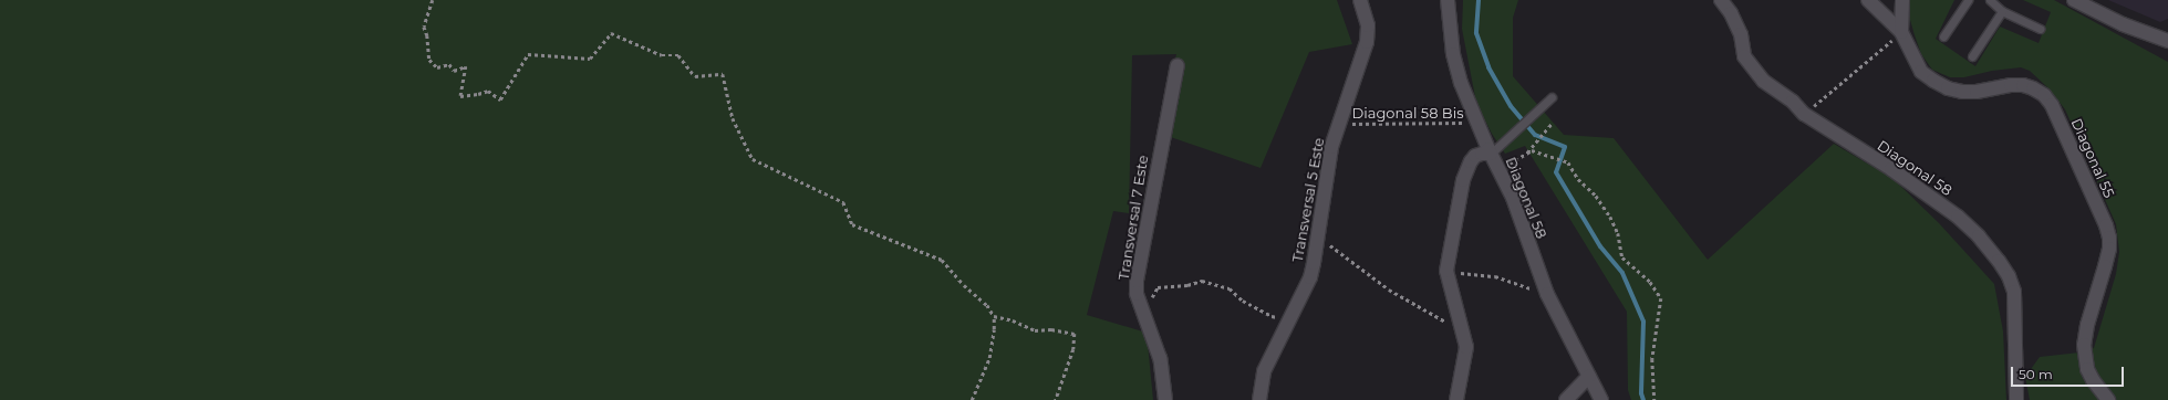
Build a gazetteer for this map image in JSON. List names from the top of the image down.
{
  "streets": {
    "street": [
      "Diagonal 55",
      "Diagonal 58",
      "Transversal 5 Este",
      "Transversal 7 Este"
    ],
    "path": ["Diagonal 58 Bis"]
  },
  "crossings": [
    ["Diagonal 58 Bis", "Diagonal 58"],
    ["Diagonal 58 Bis", "Transversal 5 Este"]
  ],
  "scale_bar": "50 m"
}
